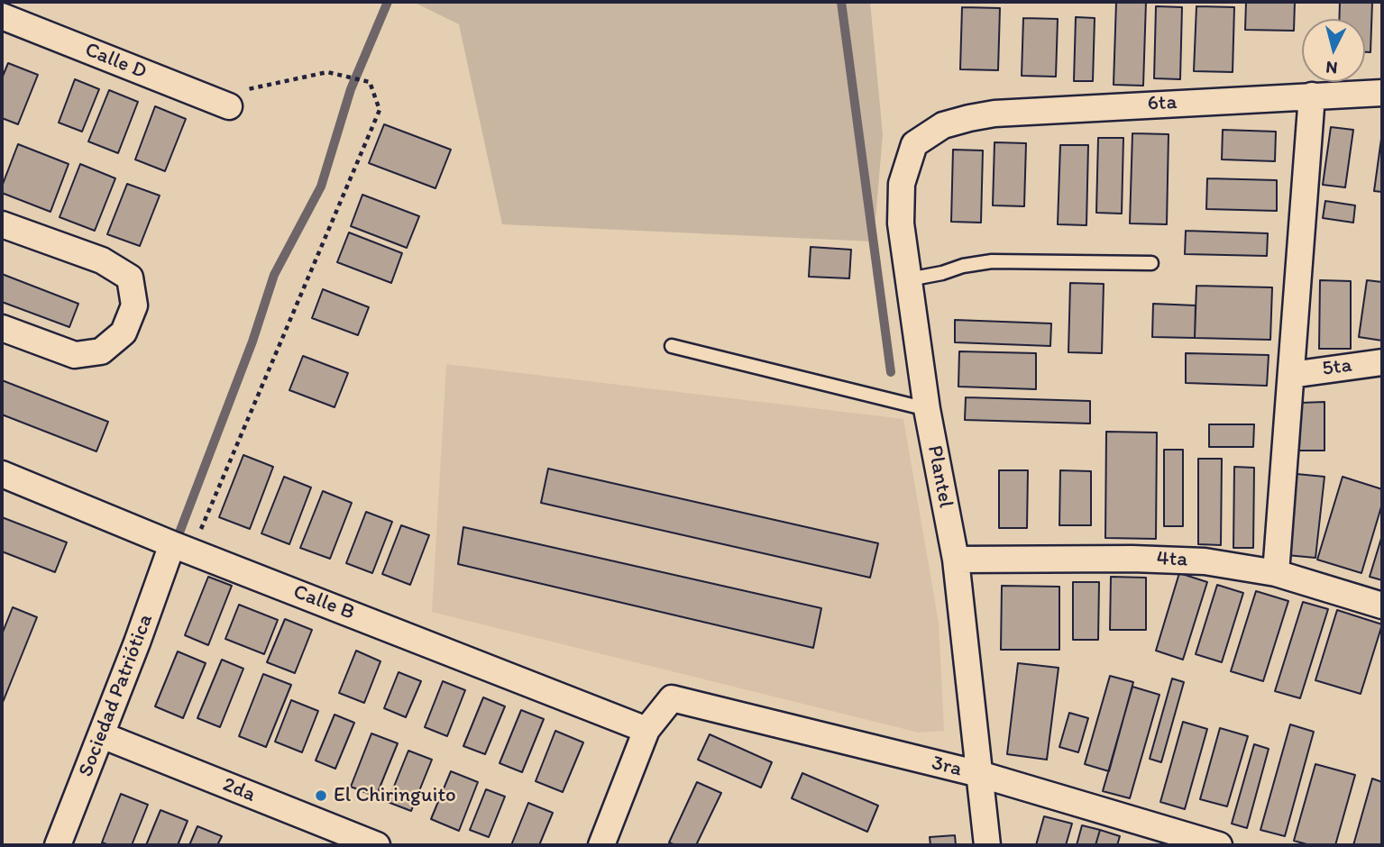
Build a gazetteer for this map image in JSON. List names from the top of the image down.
{
  "streets": {
    "street": [
      "Calle D",
      "6ta",
      "5ta",
      "Plantel",
      "4ta",
      "Calle B",
      "Sociedad Patriótica",
      "3ra",
      "2da"
    ]
  },
  "crossings": [
    ["6ta", "Plantel"],
    ["Plantel", "4ta"],
    ["Plantel", "3ra"],
    ["Calle B", "Sociedad Patriótica"],
    ["Calle B", "3ra"],
    ["Sociedad Patriótica", "2da"]
  ],
  "places": ["El Chiringuito"],
  "north": "bottom"
}
